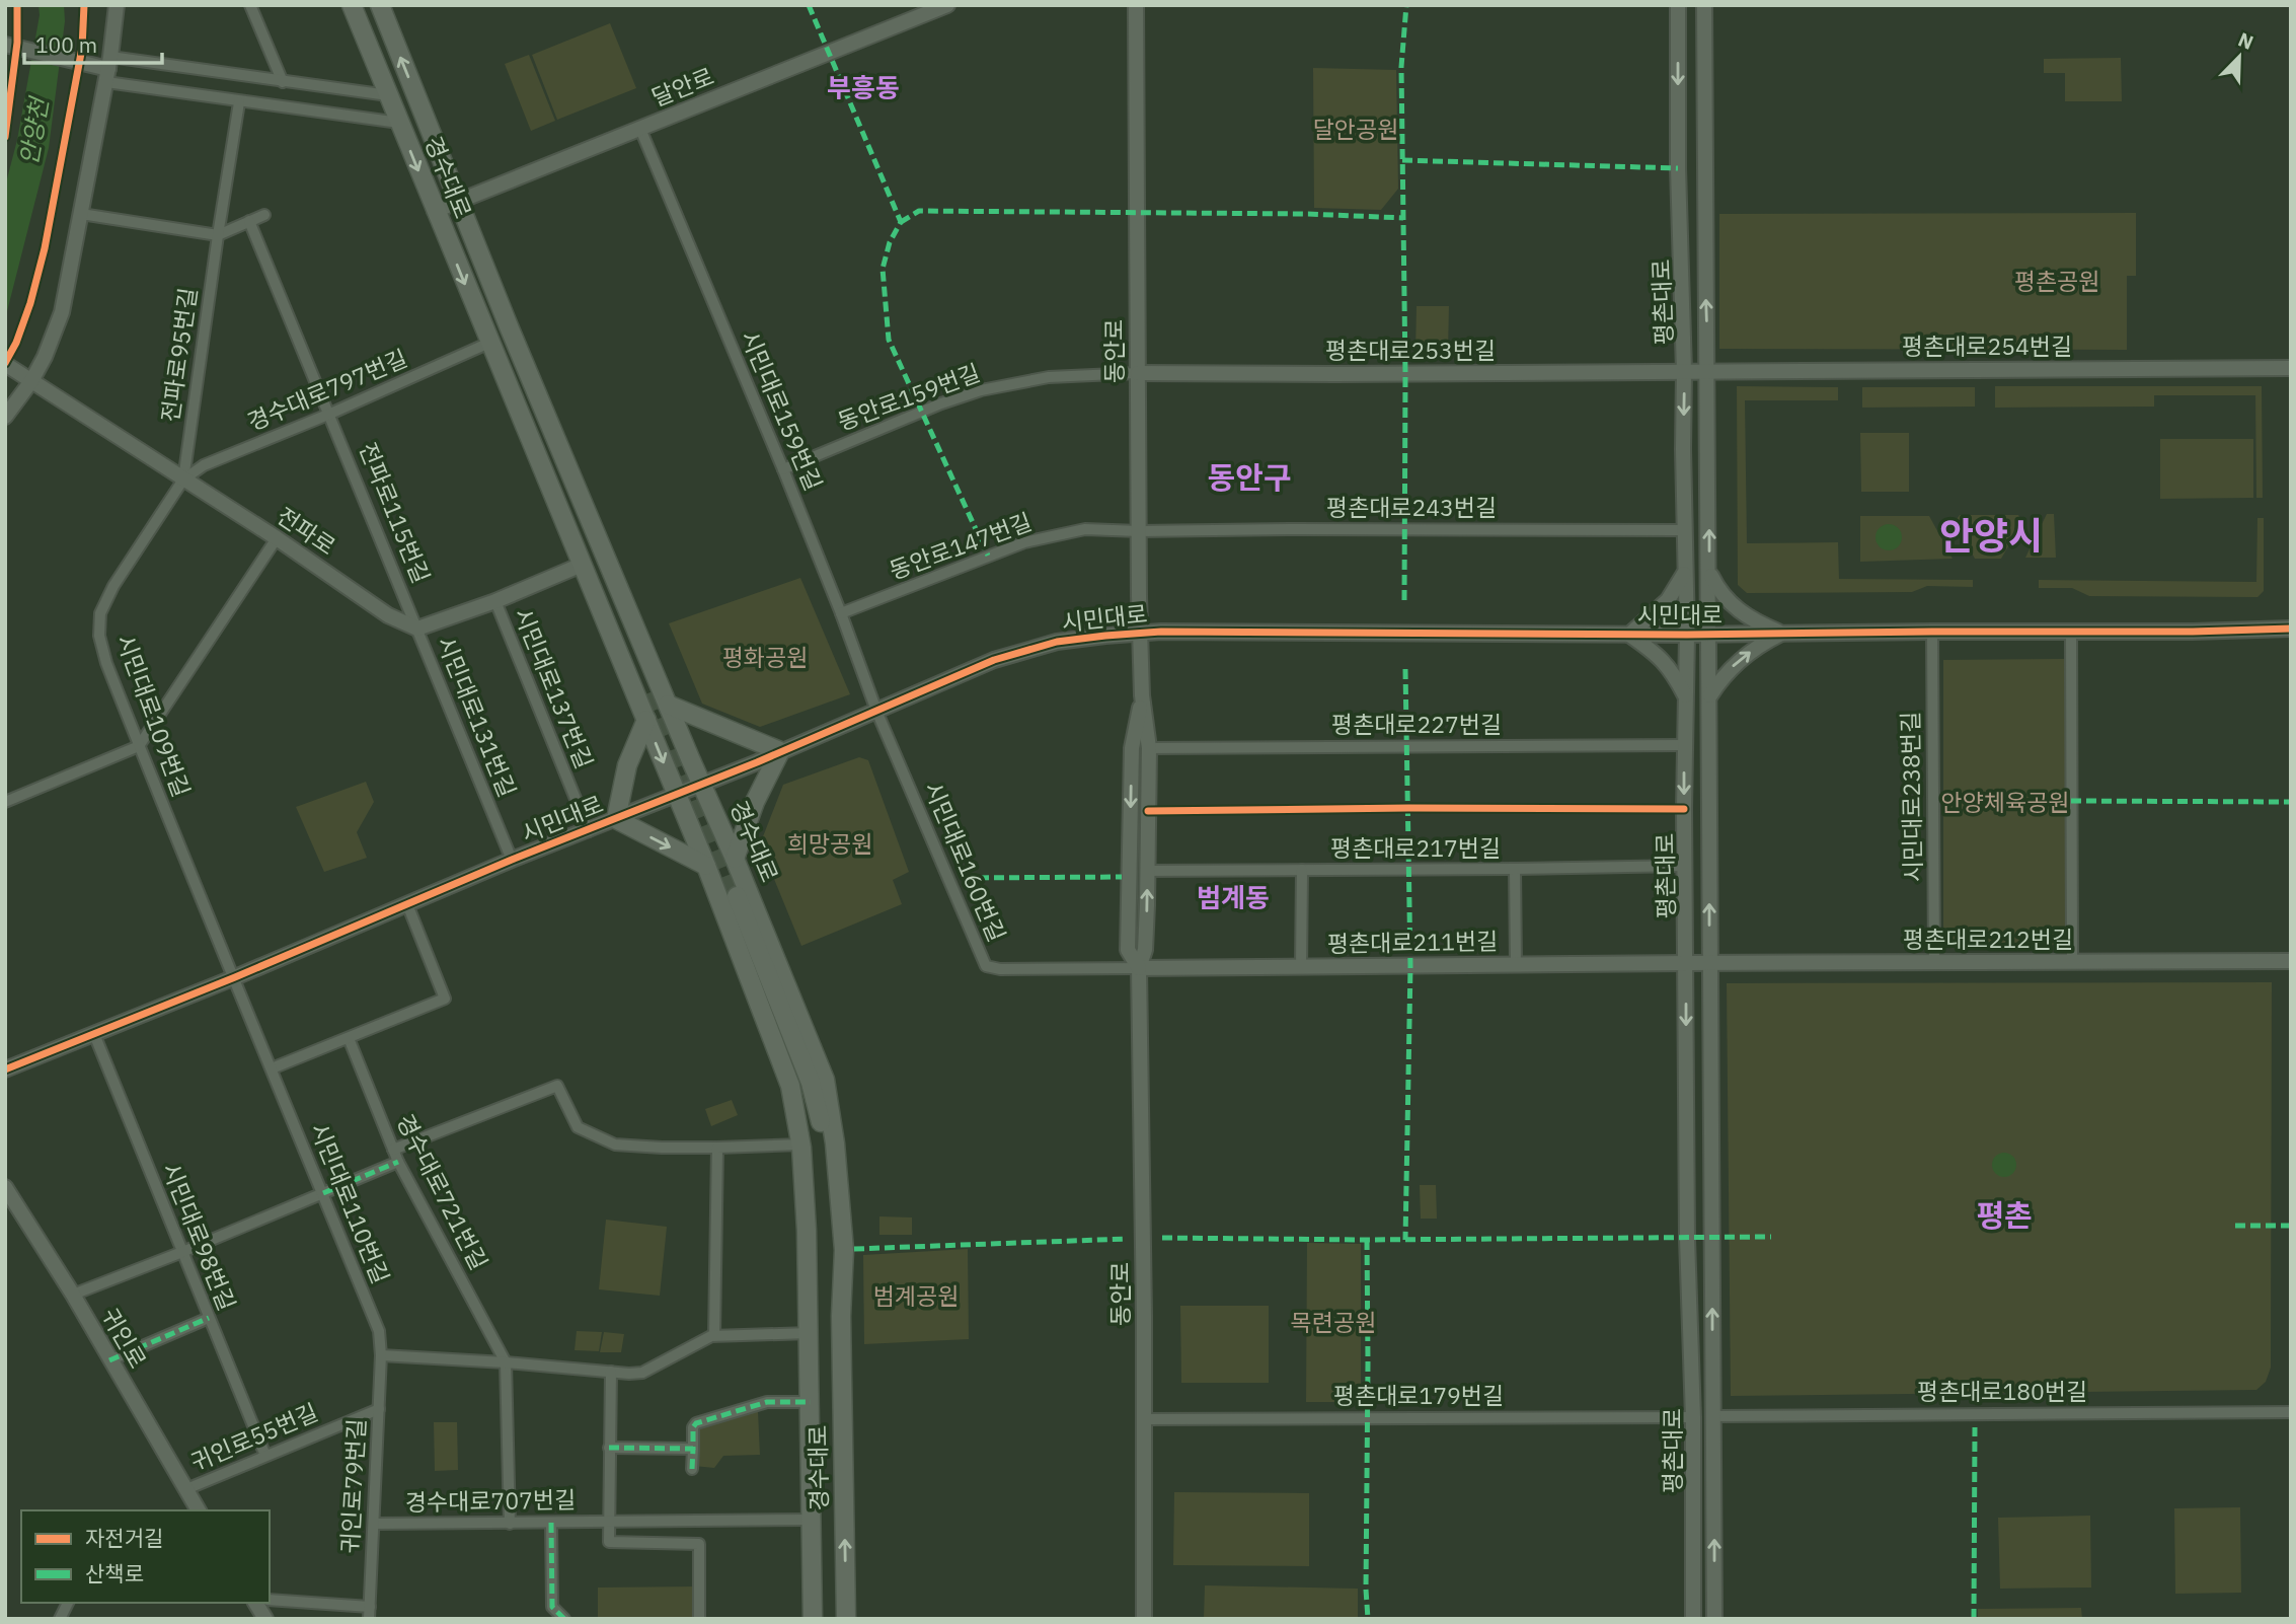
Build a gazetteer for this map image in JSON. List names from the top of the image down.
{
  "streets": {
    "main road": ["경수대로"],
    "street": [
      "달안로",
      "평촌대로",
      "평촌대로254번길",
      "동안로",
      "평촌대로253번길",
      "전파로95번길",
      "경수대로797번길",
      "동안로159번길",
      "시민대로159번길",
      "평촌대로243번길",
      "전파로115번길",
      "전파로",
      "동안로147번길",
      "시민대로",
      "시민대로137번길",
      "시민대로109번길",
      "시민대로131번길",
      "평촌대로227번길",
      "시민대로238번길",
      "평촌대로217번길",
      "시민대로160번길",
      "평촌대로212번길",
      "평촌대로211번길",
      "경수대로721번길",
      "시민대로110번길",
      "시민대로98번길",
      "귀인로",
      "평촌대로180번길",
      "평촌대로179번길",
      "귀인로55번길",
      "귀인로79번길",
      "경수대로707번길"
    ]
  },
  "crossings": [
    ["달안로", "경수대로"],
    ["달안로", "시민대로159번길"],
    ["경수대로", "경수대로797번길"],
    ["경수대로", "시민대로"],
    ["경수대로", "경수대로707번길"],
    ["평촌대로", "평촌대로254번길"],
    ["평촌대로", "평촌대로253번길"],
    ["평촌대로", "평촌대로243번길"],
    ["평촌대로", "시민대로"],
    ["평촌대로", "평촌대로227번길"],
    ["평촌대로", "평촌대로217번길"],
    ["평촌대로", "평촌대로212번길"],
    ["평촌대로", "평촌대로211번길"],
    ["평촌대로", "평촌대로180번길"],
    ["평촌대로", "평촌대로179번길"],
    ["평촌대로254번길", "평촌대로253번길"],
    ["동안로", "평촌대로253번길"],
    ["동안로", "동안로159번길"],
    ["동안로", "평촌대로243번길"],
    ["동안로", "동안로147번길"],
    ["동안로", "시민대로"],
    ["동안로", "평촌대로227번길"],
    ["동안로", "평촌대로217번길"],
    ["동안로", "시민대로160번길"],
    ["동안로", "평촌대로211번길"],
    ["동안로", "평촌대로179번길"],
    ["평촌대로253번길", "동안로159번길"],
    ["전파로95번길", "경수대로797번길"],
    ["전파로95번길", "전파로"],
    ["전파로95번길", "시민대로109번길"],
    ["경수대로797번길", "전파로115번길"],
    ["경수대로797번길", "전파로"],
    ["경수대로797번길", "시민대로109번길"],
    ["동안로159번길", "시민대로159번길"],
    ["시민대로159번길", "동안로147번길"],
    ["시민대로159번길", "시민대로"],
    ["시민대로159번길", "시민대로160번길"],
    ["평촌대로243번길", "동안로147번길"],
    ["전파로115번길", "전파로"],
    ["전파로115번길", "시민대로131번길"],
    ["전파로", "시민대로109번길"],
    ["전파로", "시민대로131번길"],
    ["시민대로", "시민대로137번길"],
    ["시민대로", "시민대로109번길"],
    ["시민대로", "시민대로131번길"],
    ["시민대로", "시민대로238번길"],
    ["시민대로", "시민대로160번길"],
    ["시민대로", "시민대로110번길"],
    ["시민대로", "시민대로98번길"],
    ["시민대로109번길", "시민대로110번길"],
    ["시민대로238번길", "평촌대로212번길"],
    ["시민대로160번길", "평촌대로211번길"],
    ["평촌대로212번길", "평촌대로211번길"],
    ["시민대로110번길", "귀인로79번길"],
    ["시민대로98번길", "귀인로55번길"],
    ["귀인로", "귀인로55번길"],
    ["귀인로55번길", "귀인로79번길"],
    ["귀인로79번길", "경수대로707번길"]
  ],
  "districts": [
    "부흥동",
    "동안구",
    "안양시",
    "범계동",
    "평촌"
  ],
  "water": ["안양천"],
  "parks": [
    "달안공원",
    "평촌공원",
    "평화공원",
    "안양체육공원",
    "희망공원",
    "범계공원",
    "목련공원"
  ],
  "legend": ["자전거길", "산책로"],
  "scale_bar": "100 m",
  "north": "top right"
}
